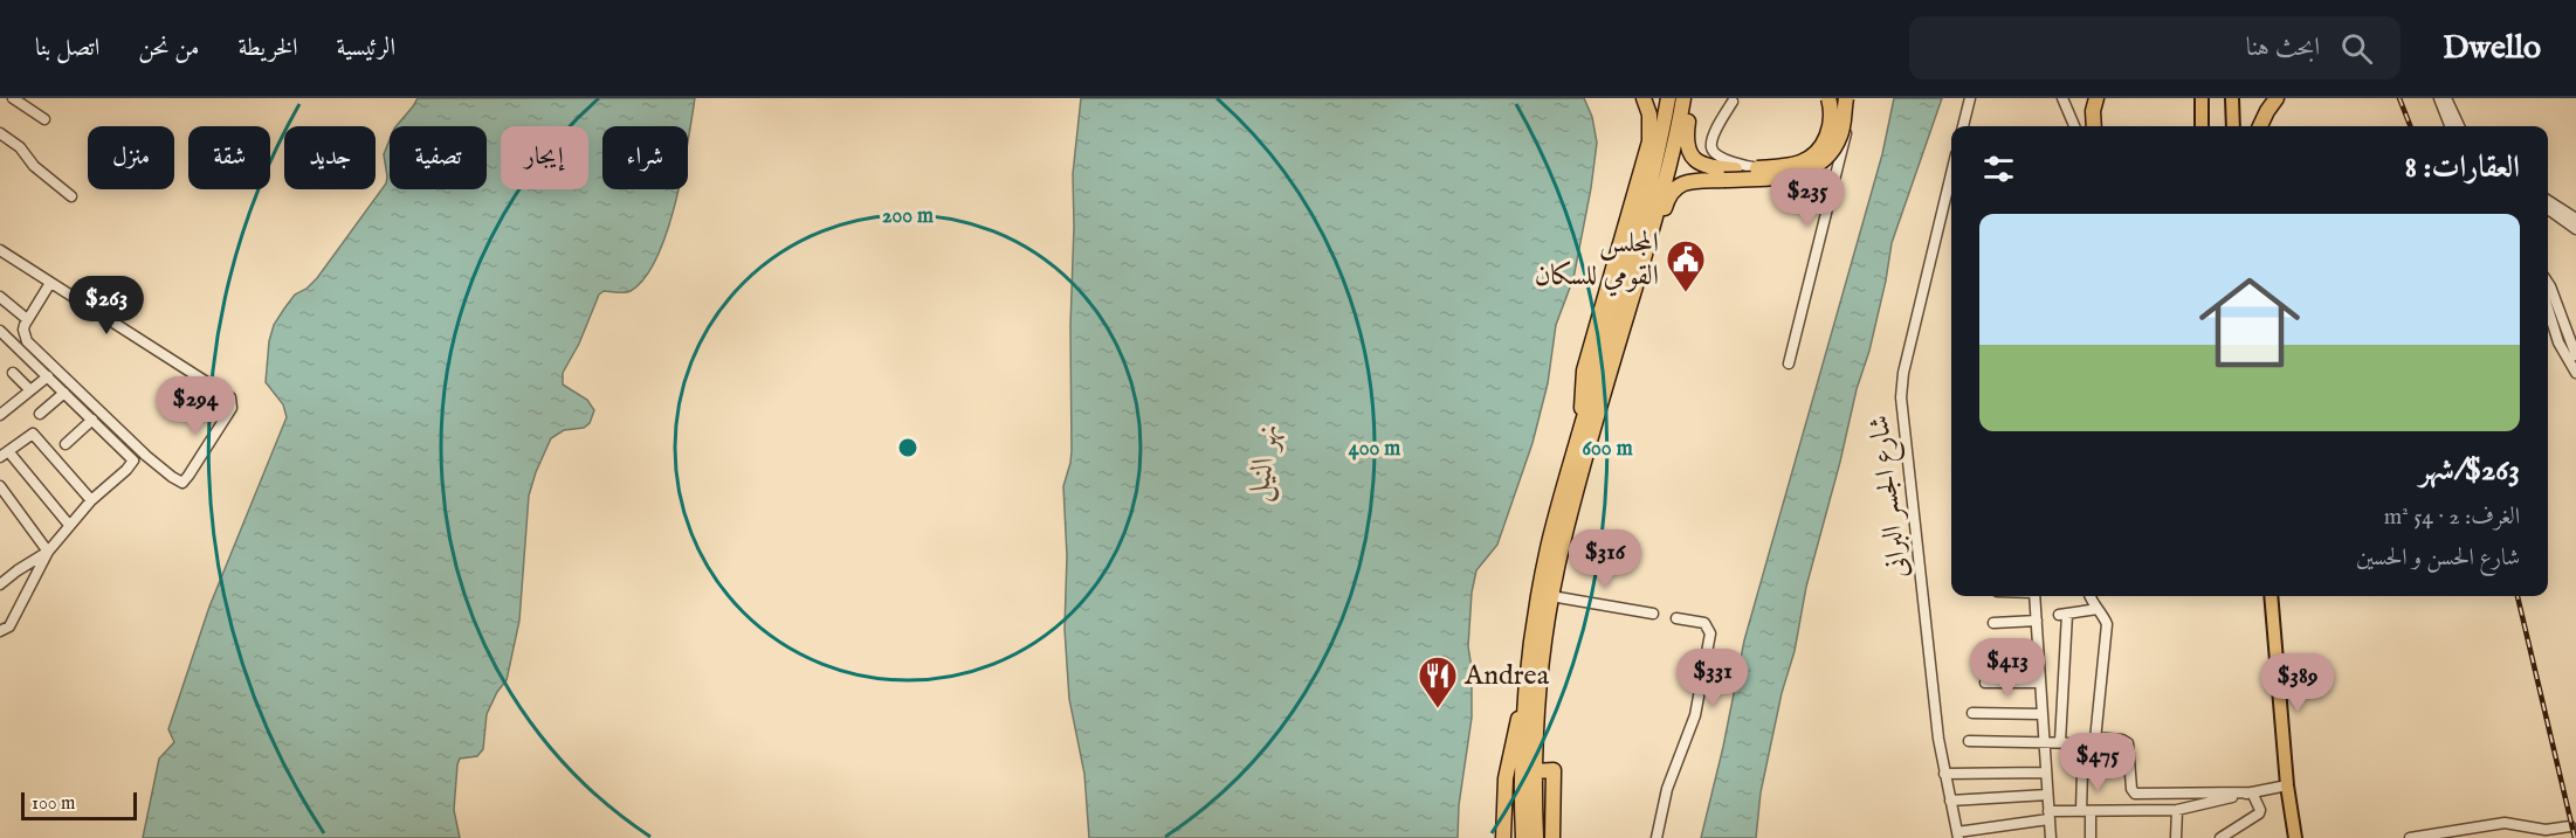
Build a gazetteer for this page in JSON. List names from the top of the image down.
{
  "streets": {
    "street": ["شارع الجسر البرانى"]
  },
  "water": ["نهر النيل"],
  "places": {
    "public building": ["المجلس القومي للسكان"],
    "restaurant": ["Andrea"]
  },
  "scale_bar": "100 m",
  "page": {
    "header": "Dwello",
    "search": "ابحث هنا",
    "nav": [
      "الرئيسية",
      "الخريطة",
      "من نحن",
      "اتصل بنا"
    ],
    "chip": [
      "شراء",
      "إيجار",
      "تصفية",
      "جديد",
      "شقة",
      "منزل"
    ],
    "heading": "العقارات: 8",
    "price": [
      "$235",
      "$263",
      "$294",
      "$316",
      "$413",
      "$331",
      "$389",
      "$475"
    ],
    "list": [
      {
        "name": "$263/شهر",
        "note": "الغرف: 2 · 54 m² · شارع الحسن و الحسين"
      }
    ],
    "scale": "100 m"
  },
  "rings": ["200 m", "400 m", "600 m"]
}
